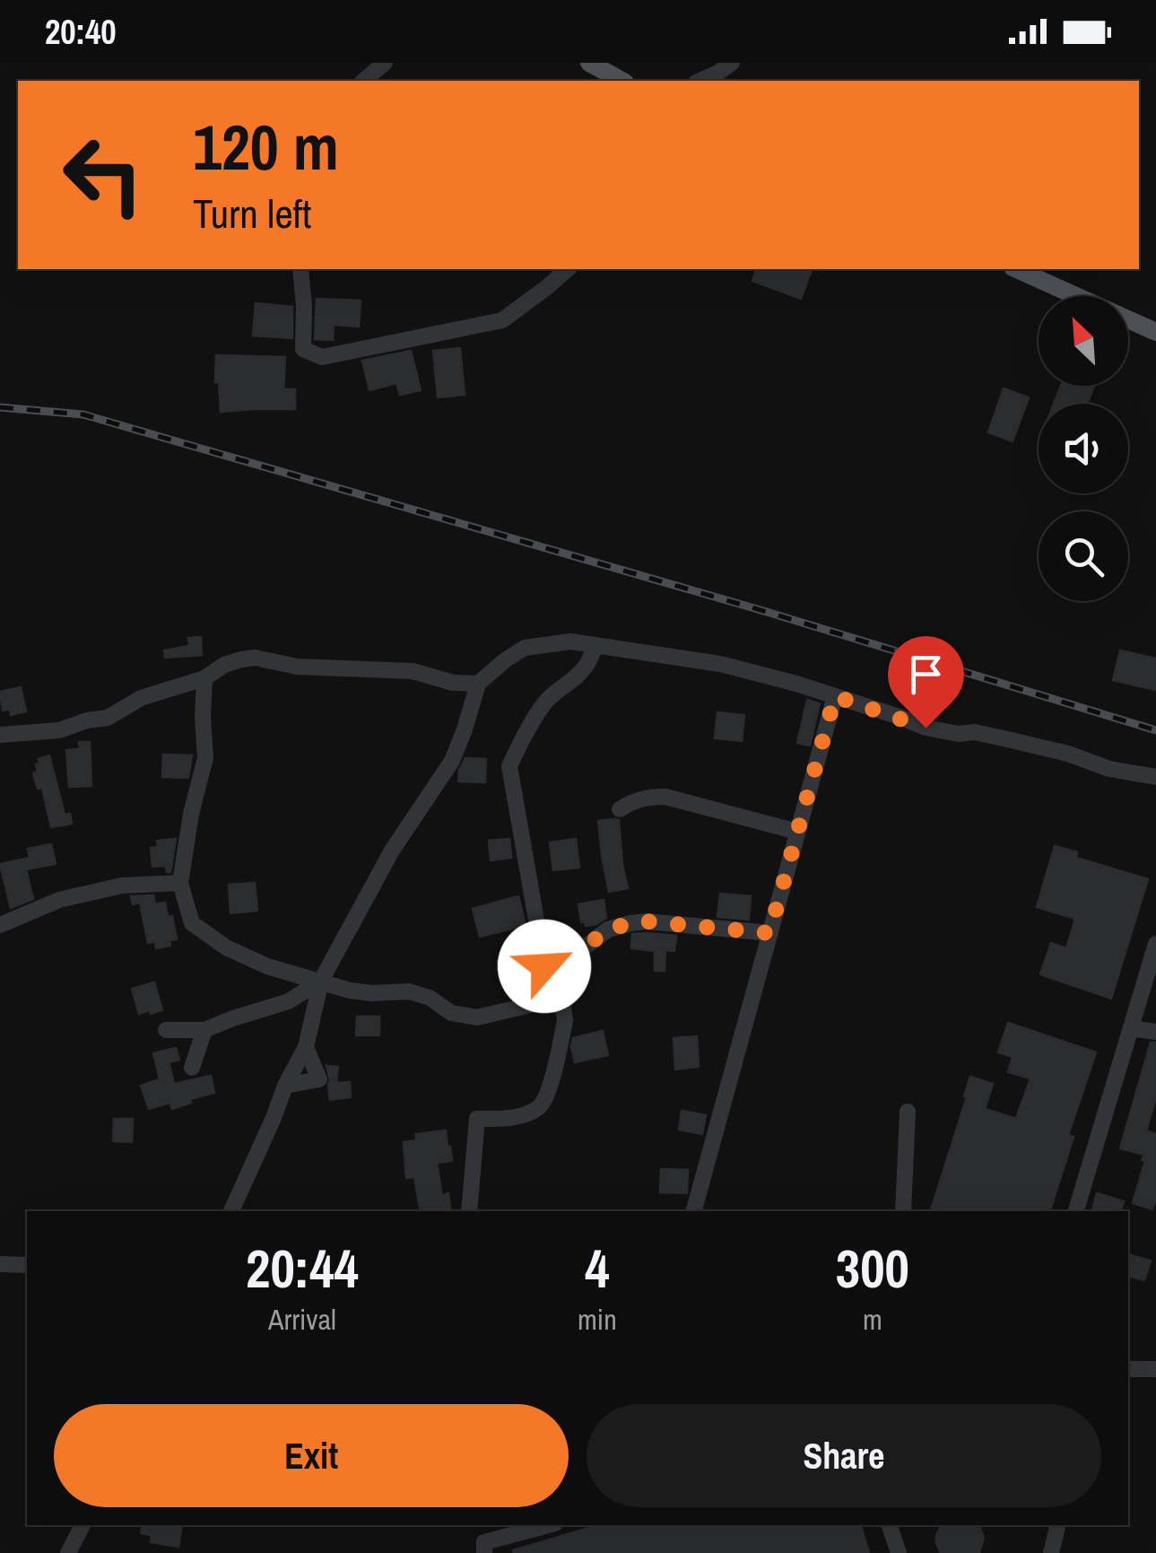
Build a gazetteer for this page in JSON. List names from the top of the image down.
{
  "north": "top left",
  "page": {
    "status": "20:40",
    "turn": ["120 m", "Turn left"],
    "eta": [
      "20:44",
      "Arrival",
      "4",
      "min",
      "300",
      "m"
    ],
    "buttons": ["Exit", "Share"]
  }
}
